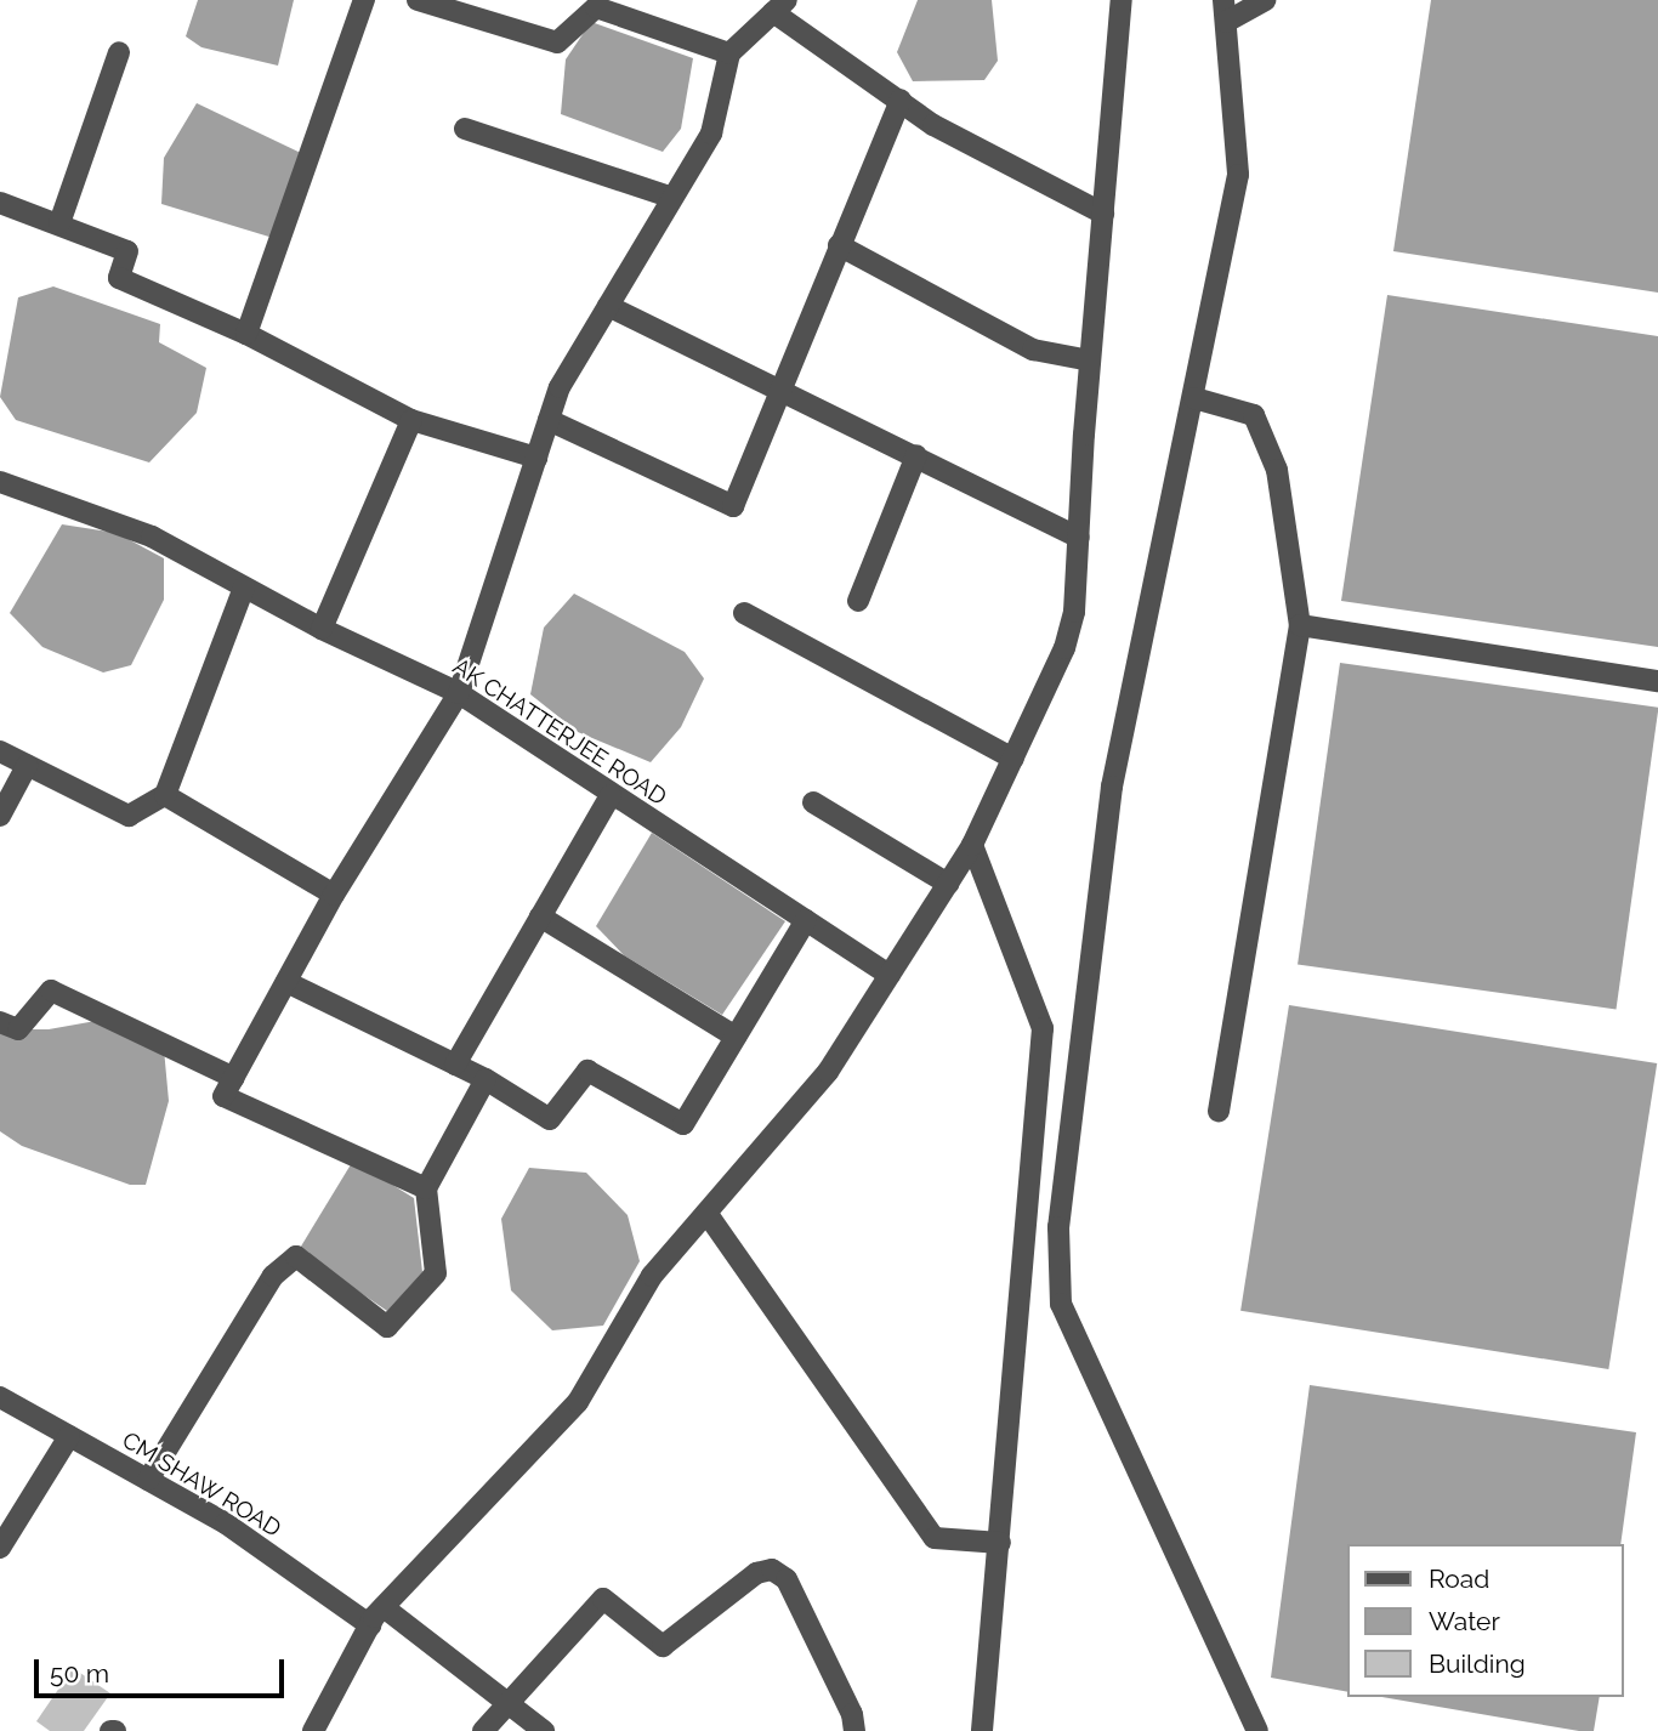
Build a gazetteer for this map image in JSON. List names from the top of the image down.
{
  "streets": {
    "street": ["AK CHATTERJEE ROAD", "CM SHAW ROAD"]
  },
  "legend": ["Road", "Water", "Building"],
  "scale_bar": "50 m"
}
